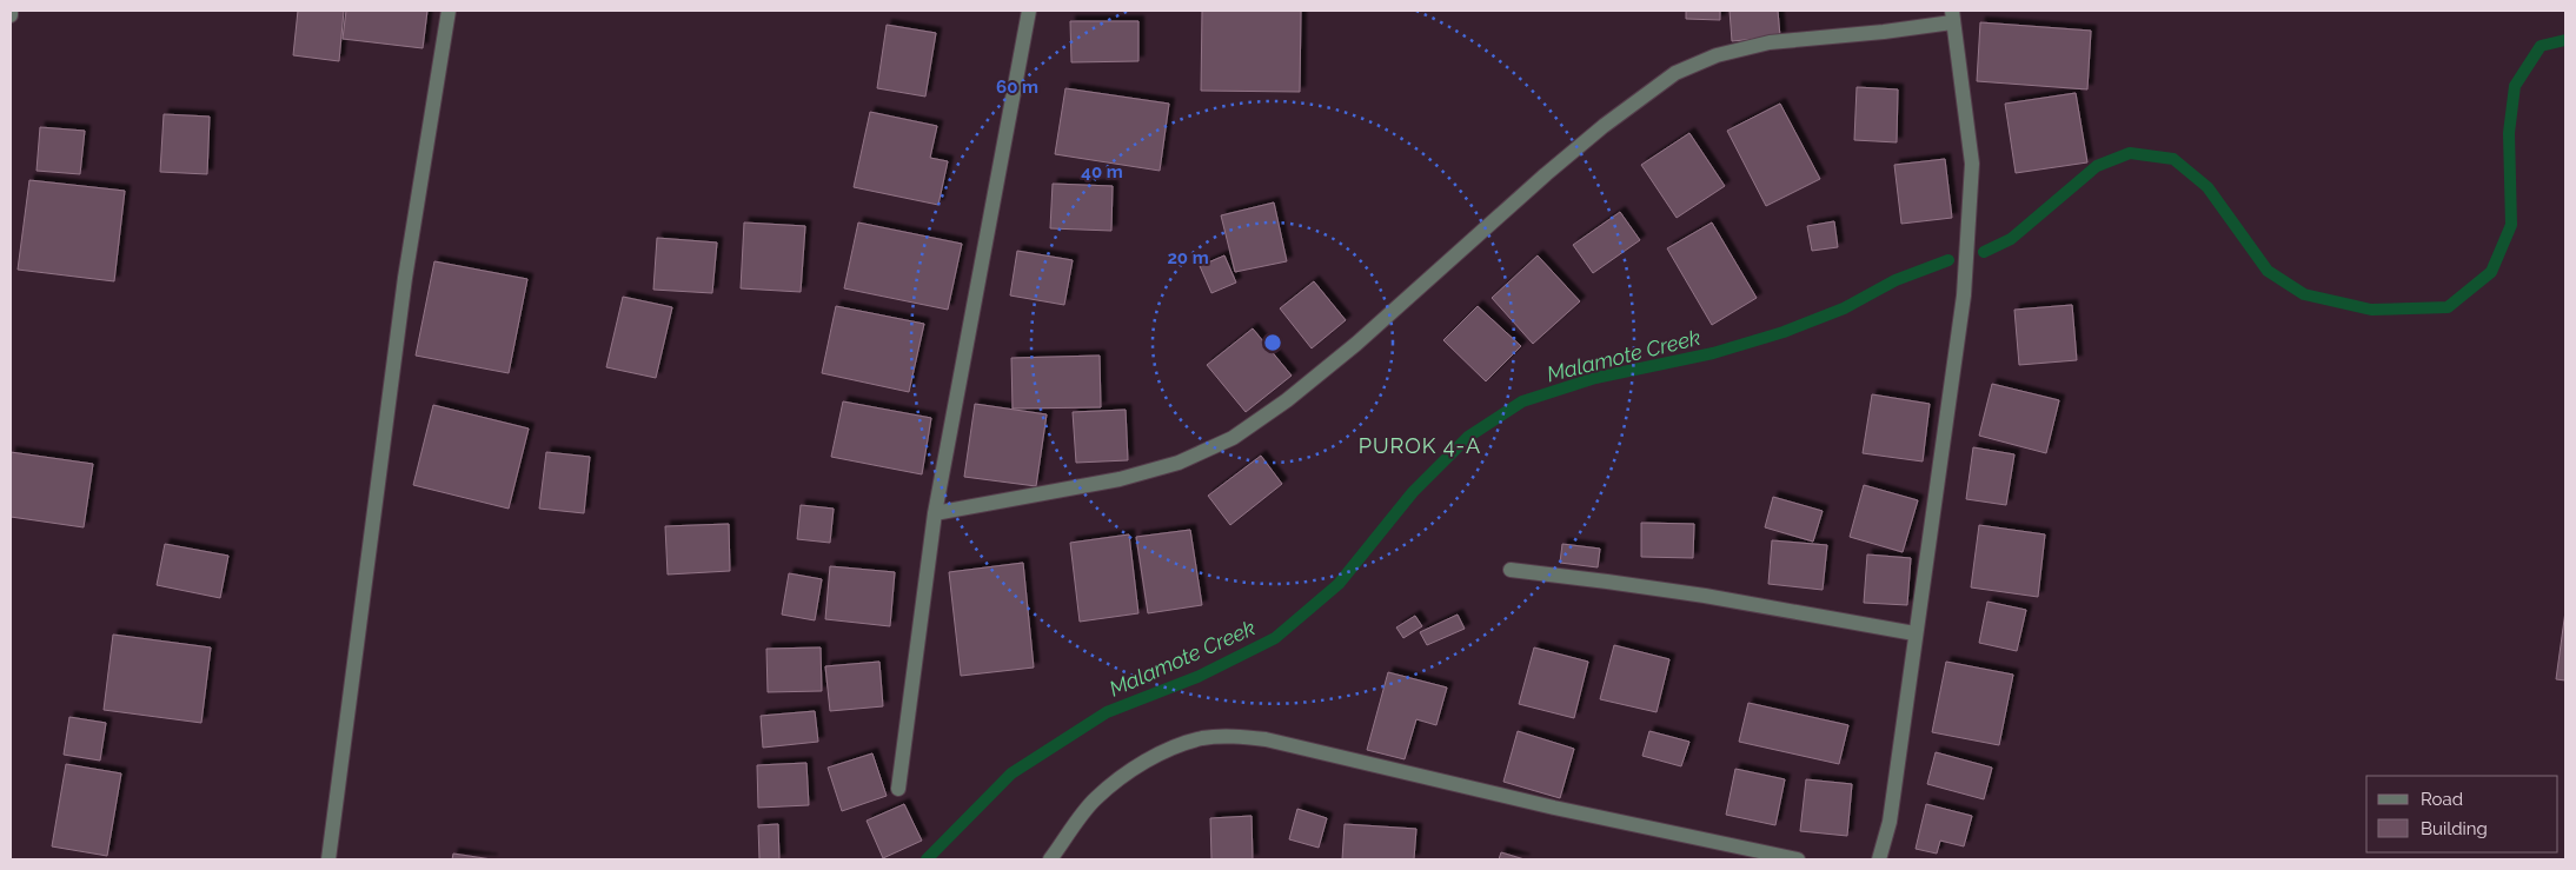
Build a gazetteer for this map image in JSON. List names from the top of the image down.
{
  "districts": ["PUROK 4-A"],
  "water": ["Malamote Creek"],
  "legend": ["Road", "Building"],
  "rings": ["60 m", "40 m", "20 m"]
}
